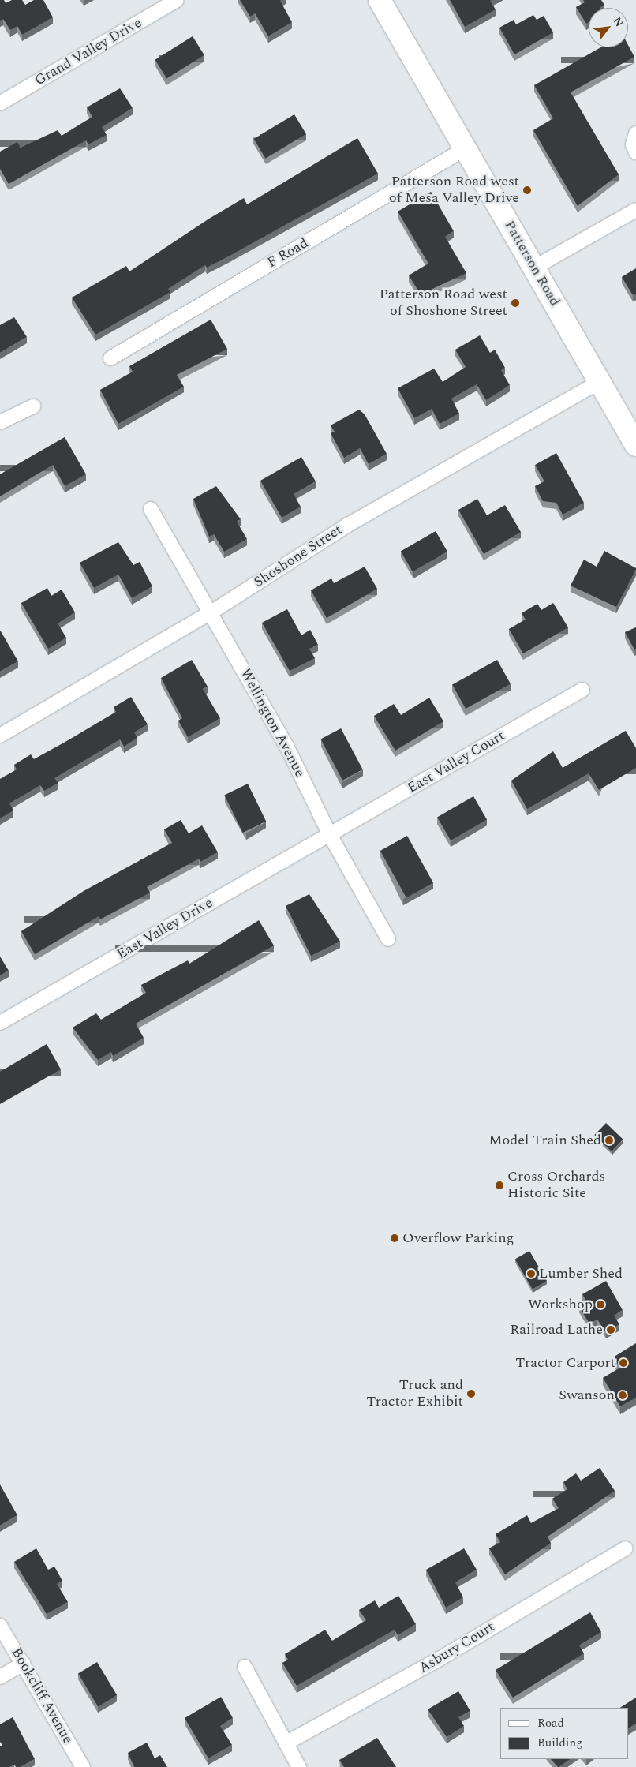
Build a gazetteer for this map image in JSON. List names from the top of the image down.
{
  "streets": {
    "main road": ["Patterson Road"],
    "street": [
      "Grand Valley Drive",
      "F Road",
      "Shoshone Street",
      "Wellington Avenue",
      "East Valley Court",
      "East Valley Drive",
      "Asbury Court",
      "Bookcliff Avenue"
    ]
  },
  "crossings": [
    ["F Road", "Patterson Road"],
    ["Patterson Road", "Shoshone Street"],
    ["Shoshone Street", "Wellington Avenue"],
    ["Wellington Avenue", "East Valley Court"],
    ["Wellington Avenue", "East Valley Drive"],
    ["East Valley Court", "East Valley Drive"]
  ],
  "places": [
    "Patterson Road west of Mesa Valley Drive",
    "Patterson Road west of Shoshone Street",
    "Model Train Shed",
    "Cross Orchards Historic Site",
    "Overflow Parking",
    "Lumber Shed",
    "Workshop",
    "Railroad Lathe",
    "Tractor Carport",
    "Truck and Tractor Exhibit",
    "Swanson"
  ],
  "legend": ["Road", "Building"],
  "north": "top right"
}
